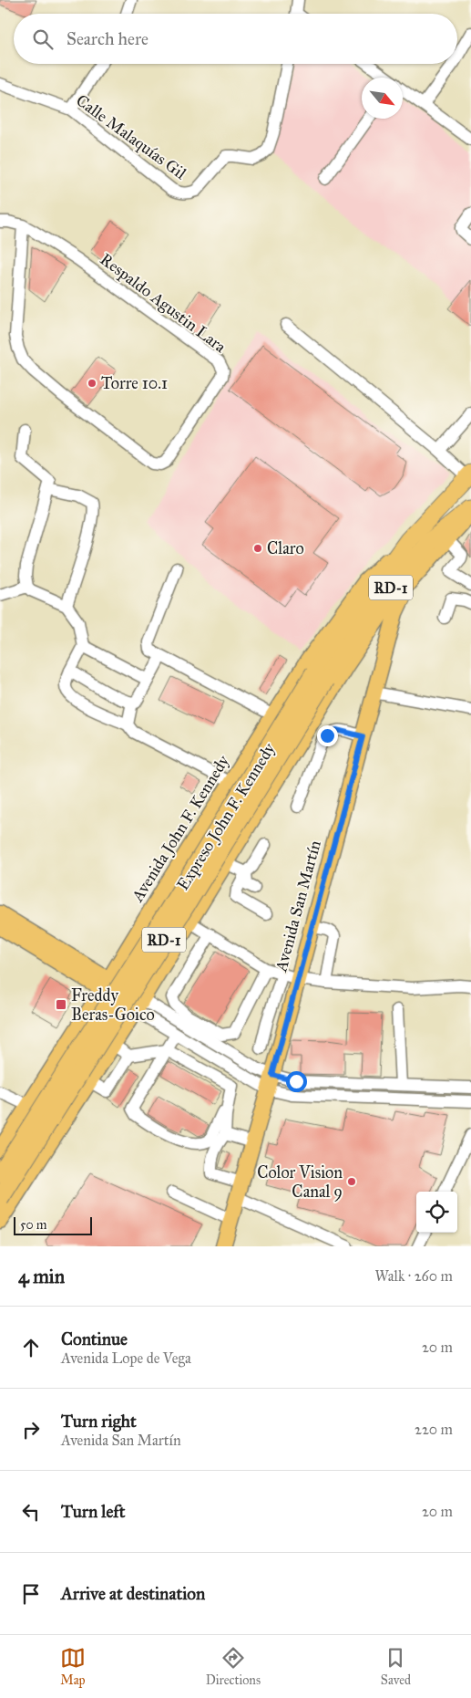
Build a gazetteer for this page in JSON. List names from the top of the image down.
{
  "streets": {
    "highway": ["RD-1", "Expreso John F. Kennedy"],
    "main road": ["Avenida John F. Kennedy", "Avenida San Martín"],
    "street": ["Calle Malaquías Gil", "Respaldo Agustin Lara"]
  },
  "crossings": [
    ["RD-1", "Avenida San Martín"],
    ["Expreso John F. Kennedy", "Avenida John F. Kennedy"]
  ],
  "places": {
    "other": ["Torre 10.1", "Claro", "Color Vision Canal 9"],
    "transit": ["Freddy Beras-Goico"]
  },
  "scale_bar": "50 m",
  "north": "bottom right",
  "page": {
    "search": "Search here",
    "scale": "50 m",
    "heading": ["4 min", "Walk · 260 m"],
    "list": [
      ["Continue", "Avenida Lope de Vega", "20 m"],
      ["Turn right", "Avenida San Martín", "220 m"],
      ["Turn left", "20 m"],
      "Arrive at destination"
    ],
    "nav": ["Map", "Directions", "Saved"]
  }
}
